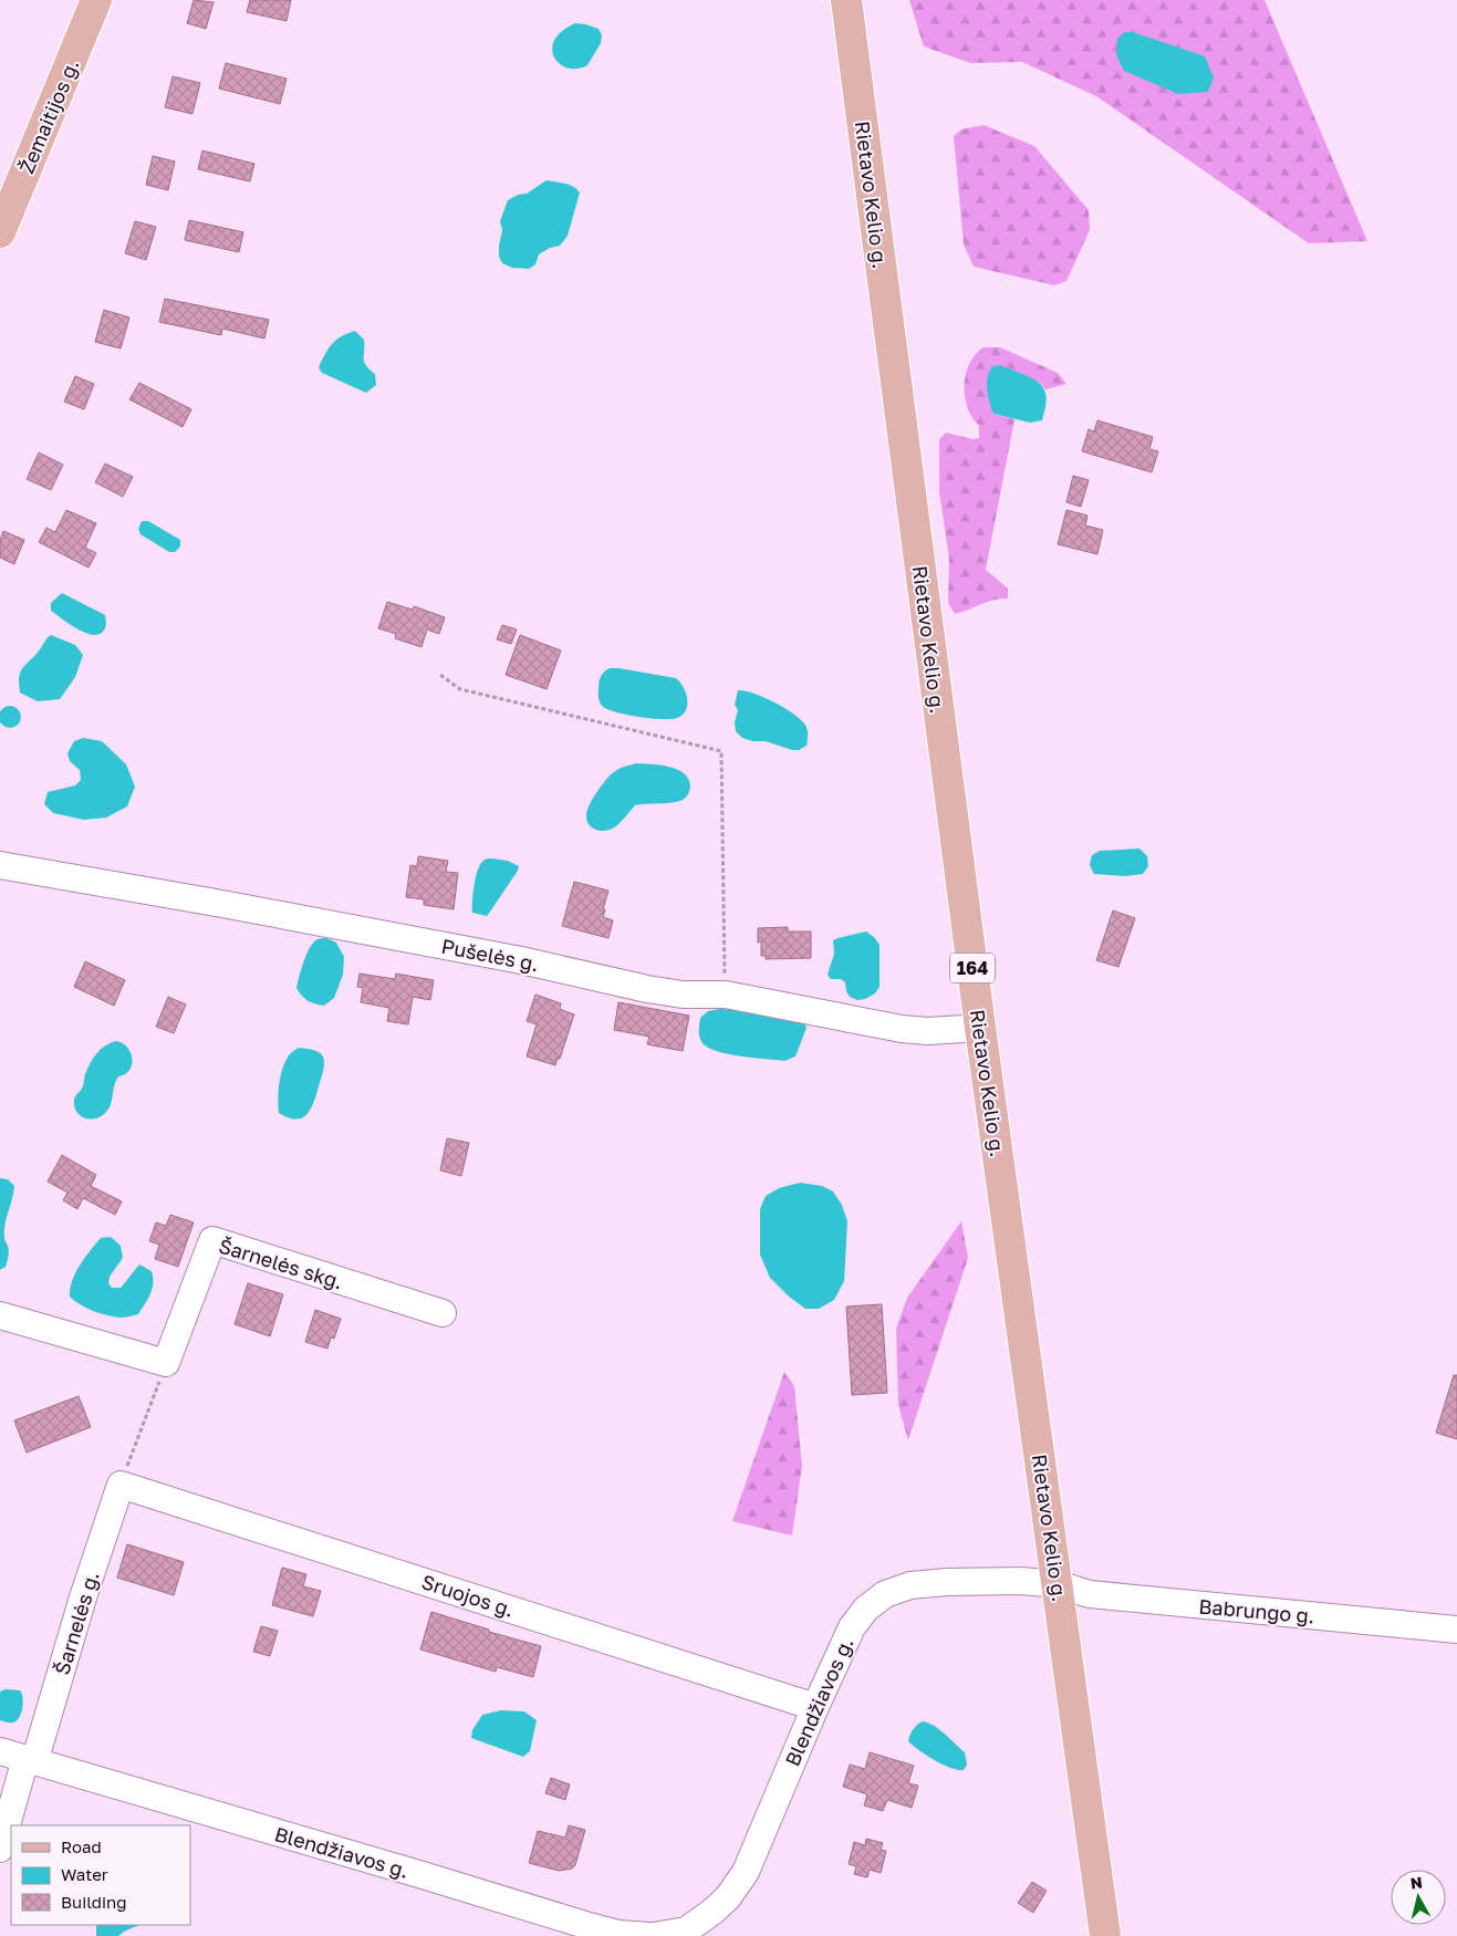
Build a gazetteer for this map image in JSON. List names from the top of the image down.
{
  "streets": {
    "main road": ["Žemaitijos g.", "Rietavo Kelio g.", "164"],
    "street": [
      "Pušelės g.",
      "Šarnelės skg.",
      "Sruojos g.",
      "Babrungo g.",
      "Šarnelės g.",
      "Blendžiavos g."
    ]
  },
  "crossings": [
    ["Rietavo Kelio g.", "Pušelės g."],
    ["Rietavo Kelio g.", "Babrungo g."],
    ["Rietavo Kelio g.", "Blendžiavos g."],
    ["Sruojos g.", "Šarnelės g."],
    ["Sruojos g.", "Blendžiavos g."],
    ["Babrungo g.", "Blendžiavos g."],
    ["Šarnelės g.", "Blendžiavos g."]
  ],
  "legend": ["Road", "Water", "Building"],
  "north": "top"
}
